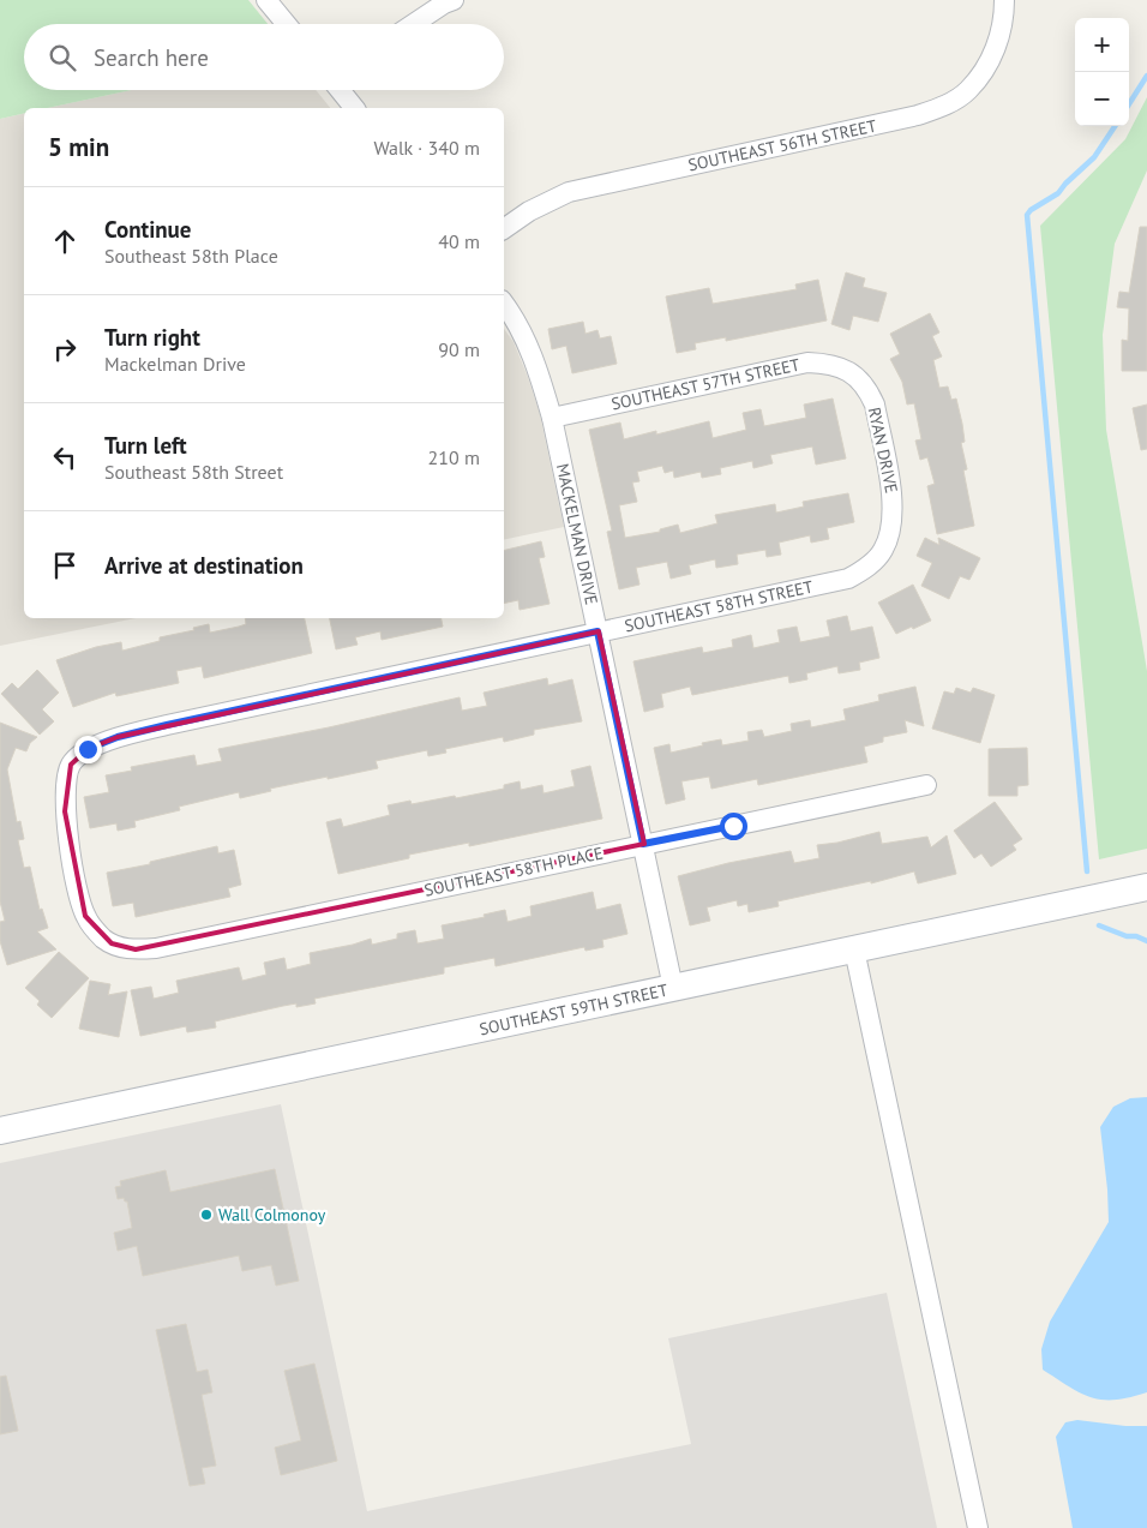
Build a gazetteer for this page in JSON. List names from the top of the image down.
{
  "streets": {
    "main road": ["SOUTHEAST 59TH STREET"],
    "street": [
      "SOUTHEAST 56TH STREET",
      "SOUTHEAST 57TH STREET",
      "RYAN DRIVE",
      "MACKELMAN DRIVE",
      "SOUTHEAST 58TH STREET",
      "SOUTHEAST 58TH PLACE"
    ]
  },
  "crossings": [
    ["SOUTHEAST 57TH STREET", "RYAN DRIVE"],
    ["SOUTHEAST 57TH STREET", "MACKELMAN DRIVE"],
    ["RYAN DRIVE", "SOUTHEAST 58TH STREET"],
    ["MACKELMAN DRIVE", "SOUTHEAST 58TH STREET"],
    ["MACKELMAN DRIVE", "SOUTHEAST 58TH PLACE"],
    ["MACKELMAN DRIVE", "SOUTHEAST 59TH STREET"],
    ["SOUTHEAST 58TH STREET", "SOUTHEAST 58TH PLACE"]
  ],
  "places": ["Wall Colmonoy"],
  "page": {
    "map_buttons": ["+", "−"],
    "search": "Search here",
    "heading": ["5 min", "Walk · 340 m"],
    "list": [
      ["Continue", "Southeast 58th Place", "40 m"],
      ["Turn right", "Mackelman Drive", "90 m"],
      ["Turn left", "Southeast 58th Street", "210 m"],
      "Arrive at destination"
    ]
  }
}
